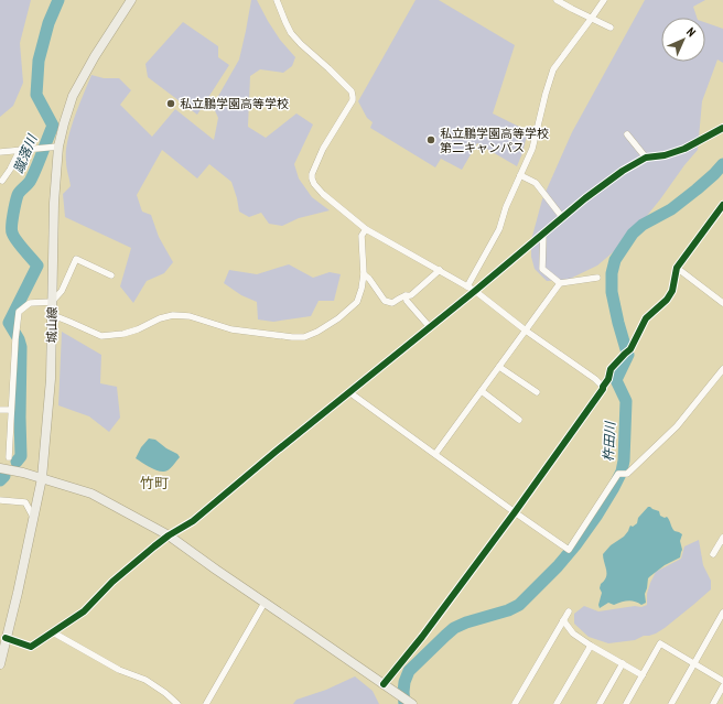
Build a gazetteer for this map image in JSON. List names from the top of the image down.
{
  "streets": {
    "main road": ["城山線"]
  },
  "districts": ["竹町"],
  "water": ["蹴落川", "杵田川"],
  "places": ["私立鵬学園高等学校", "私立鵬学園高等学校 第二キャンパス"],
  "north": "top right"
}
